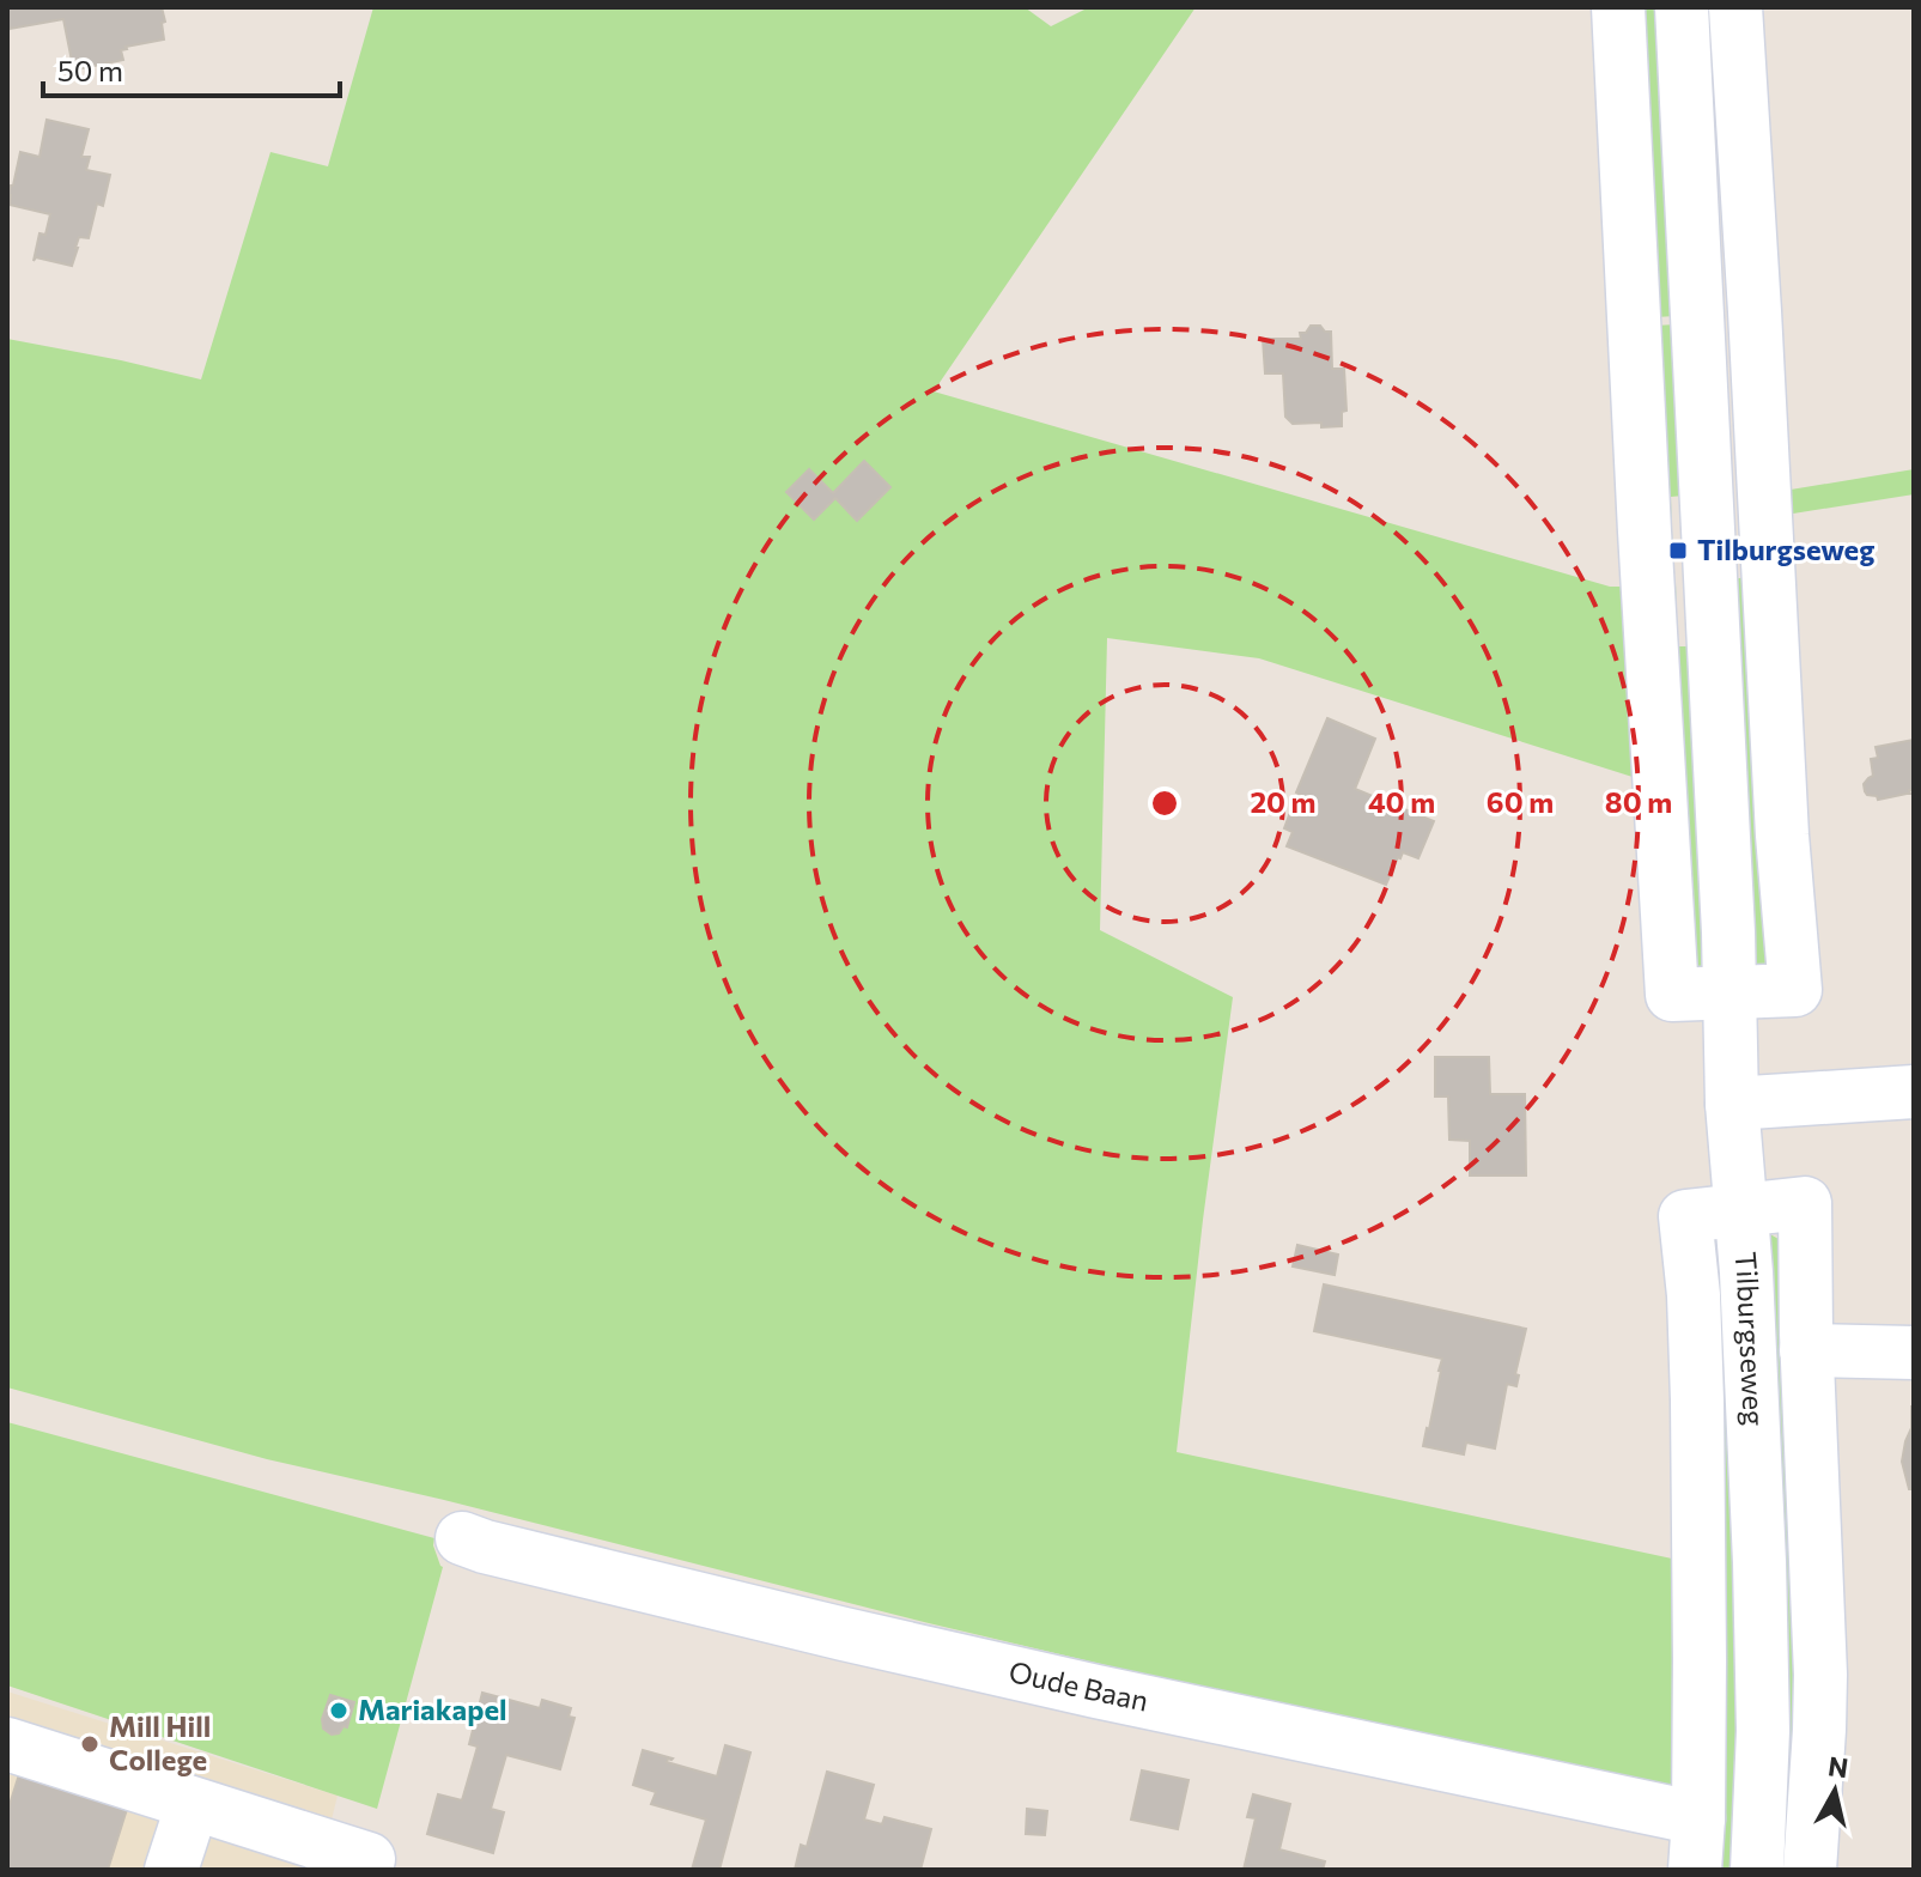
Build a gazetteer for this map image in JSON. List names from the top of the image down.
{
  "streets": {
    "street": ["Tilburgseweg", "Oude Baan"]
  },
  "crossings": [
    ["Tilburgseweg", "Oude Baan"]
  ],
  "places": {
    "transit": ["Tilburgseweg"],
    "other": ["Mariakapel", "Mill Hill College"]
  },
  "scale_bar": "50 m",
  "north": "top",
  "rings": [
    "20 m",
    "40 m",
    "60 m",
    "80 m"
  ]
}
